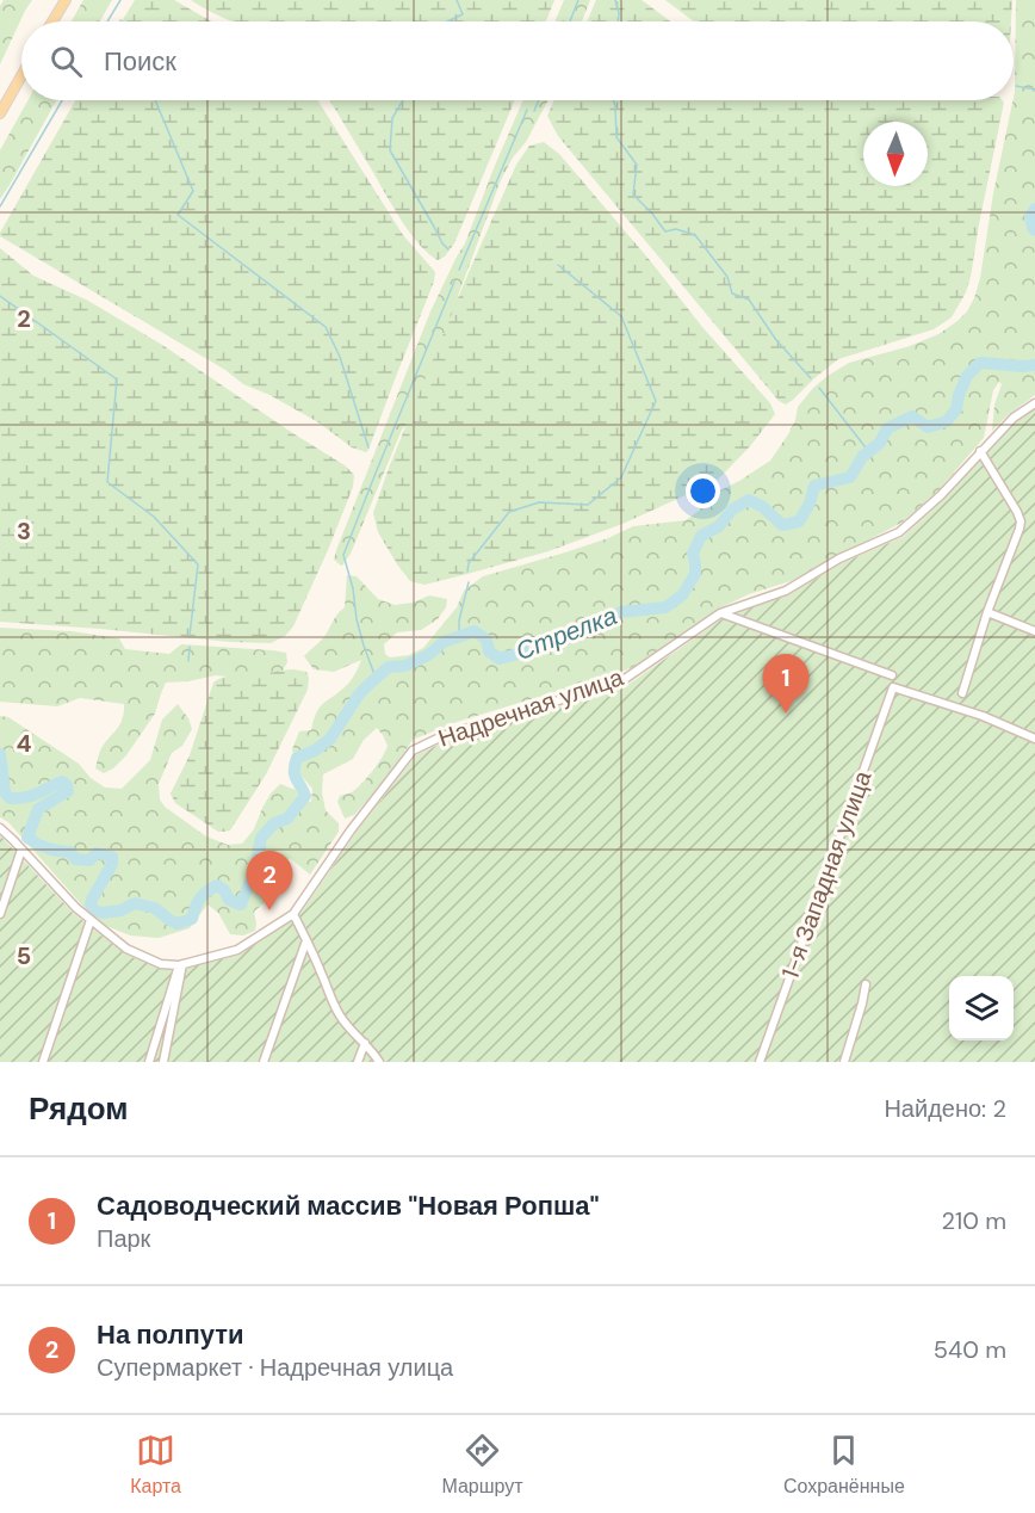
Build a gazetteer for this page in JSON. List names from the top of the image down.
{
  "streets": {
    "street": ["Надречная улица", "1-я Западная улица"]
  },
  "water": ["Стрелка"],
  "north": "bottom",
  "page": {
    "search": "Поиск",
    "pins": ["1", "2"],
    "heading": ["Рядом", "Найдено: 2"],
    "list": [
      {
        "mark": "1",
        "name": "Садоводческий массив \"Новая Ропша\"",
        "note": "Парк",
        "value": "210 m"
      },
      {
        "mark": "2",
        "name": "На полпути",
        "note": "Супермаркет · Надречная улица",
        "value": "540 m"
      }
    ],
    "nav": ["Карта", "Маршрут", "Сохранённые"]
  },
  "grid": {
    "rows": [
      "2",
      "3",
      "4",
      "5"
    ]
  }
}
